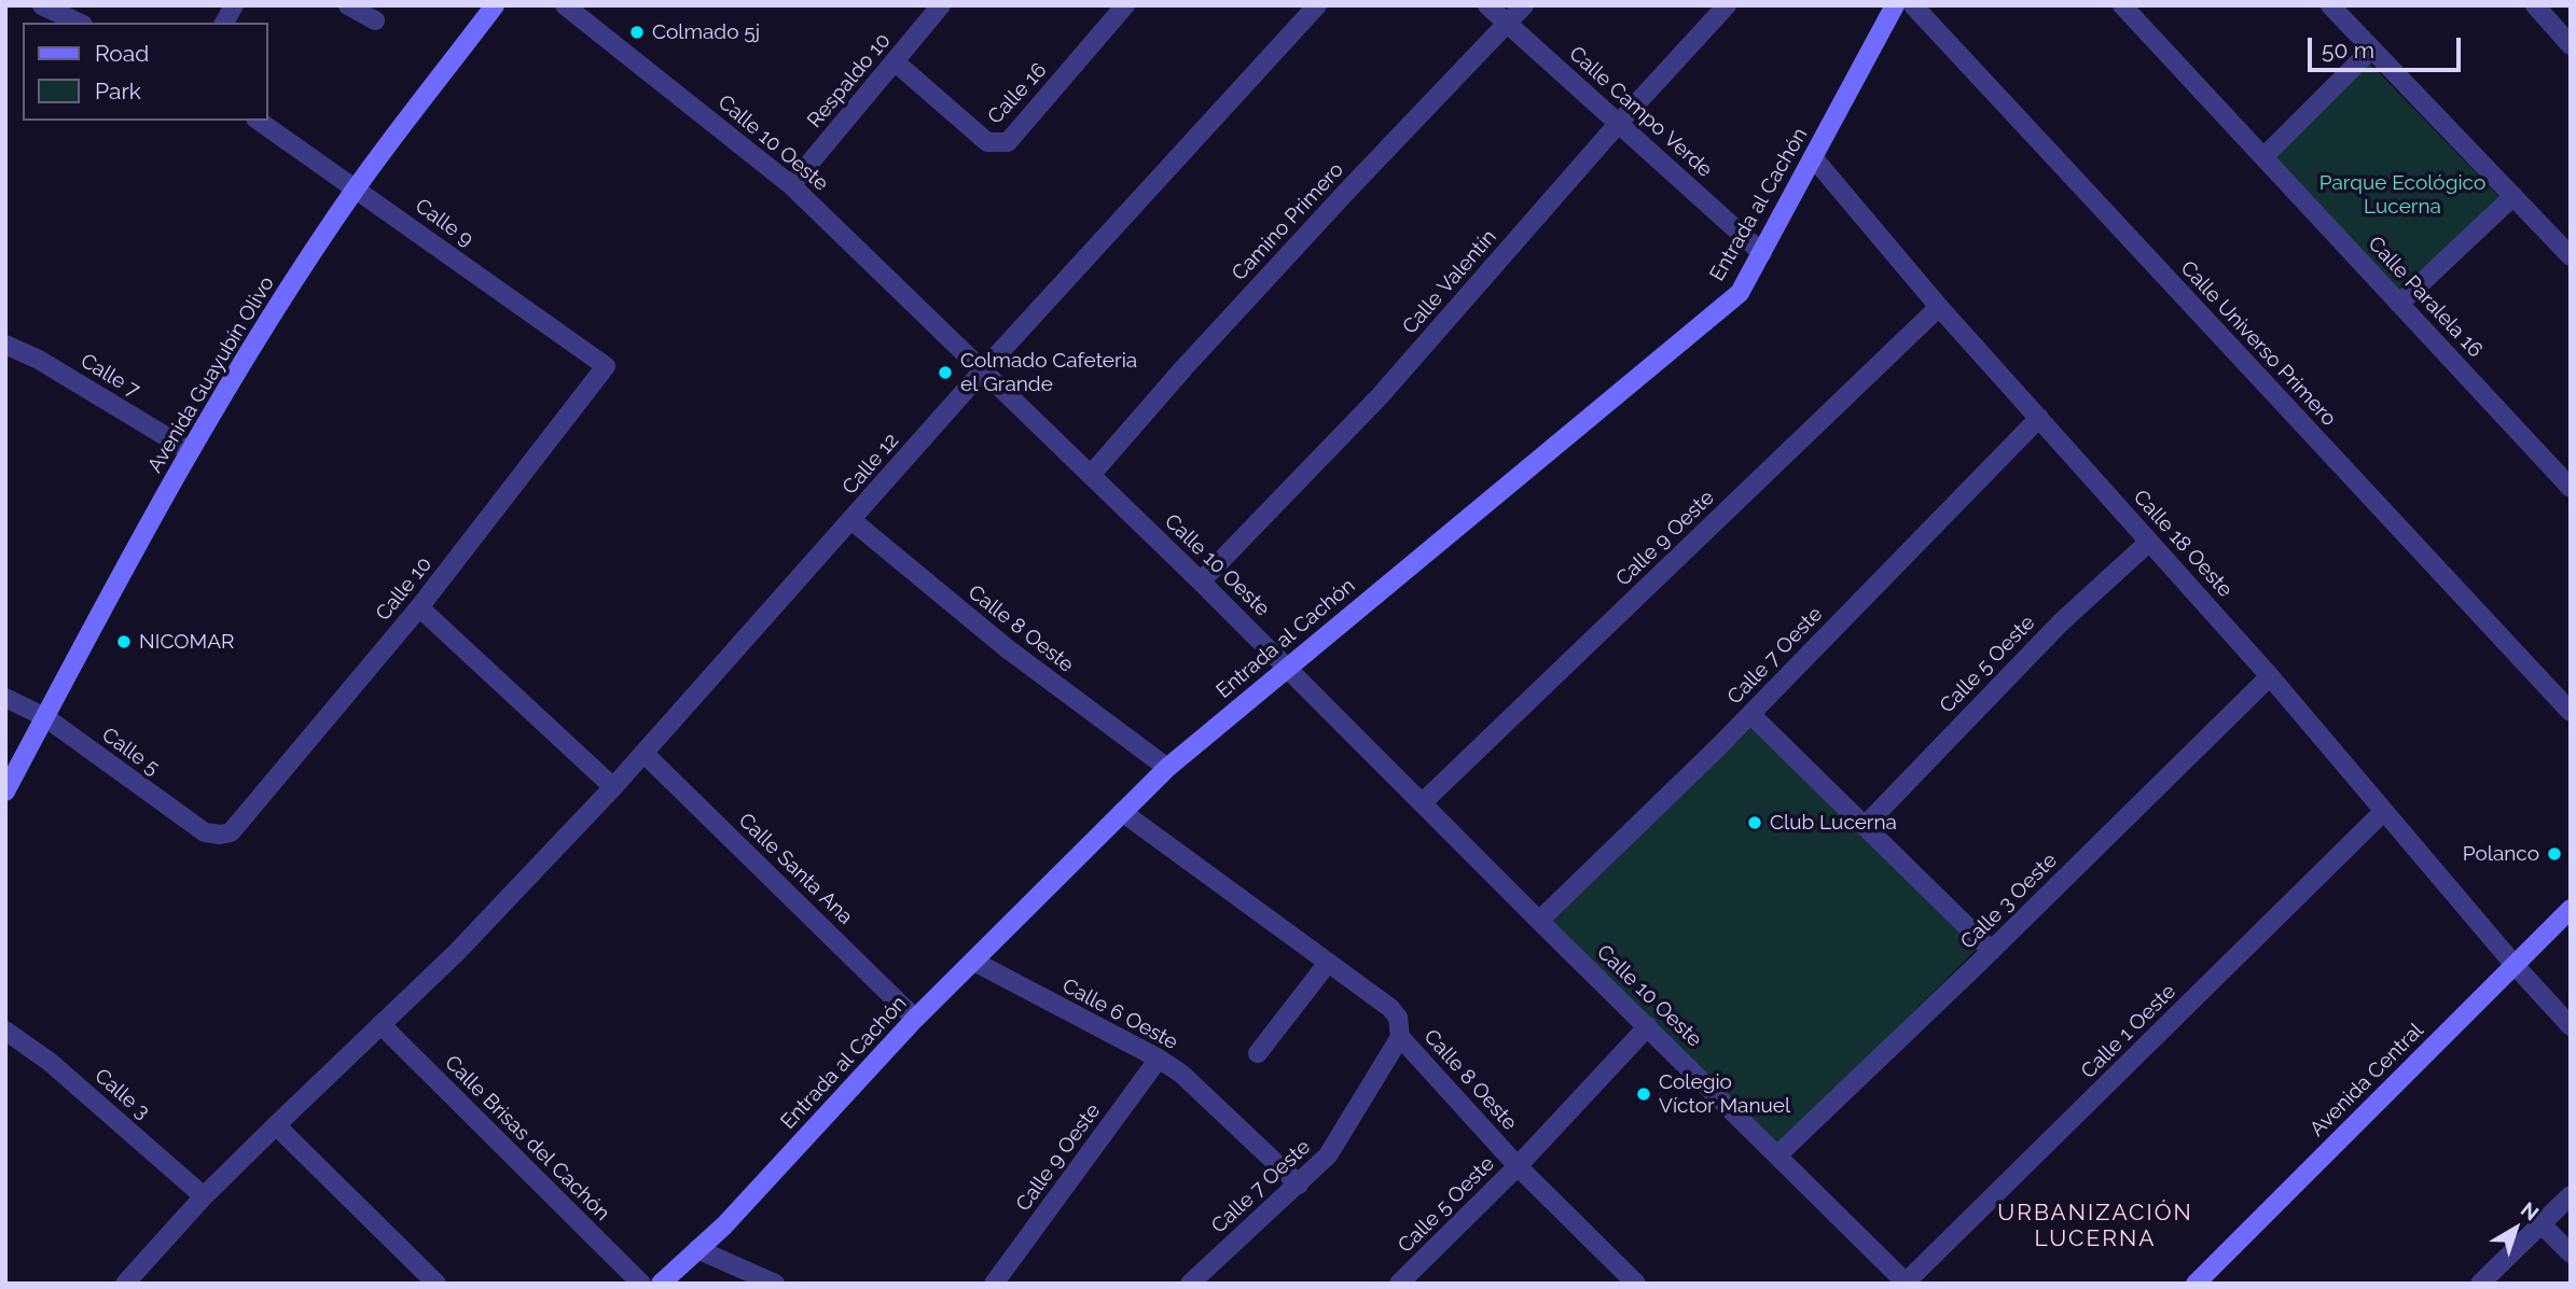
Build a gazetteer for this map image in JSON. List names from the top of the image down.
{
  "streets": {
    "street": [
      "Respaldo 10",
      "Calle 16",
      "Calle Campo Verde",
      "Calle 10 Oeste",
      "Entrada al Cachón",
      "Camino Primero",
      "Calle 9",
      "Calle Valentín",
      "Calle Paralela 16",
      "Calle Universo Primero",
      "Avenida Guayubín Olivo",
      "Calle 7",
      "Calle 12",
      "Calle 9 Oeste",
      "Calle 18 Oeste",
      "Calle 10",
      "Calle 8 Oeste",
      "Calle 7 Oeste",
      "Calle 5 Oeste",
      "Calle 5",
      "Calle Santa Ana",
      "Calle 3 Oeste",
      "Calle 6 Oeste",
      "Calle 1 Oeste",
      "Avenida Central",
      "Calle 3",
      "Calle Brisas del Cachón"
    ]
  },
  "crossings": [
    ["Respaldo 10", "Calle 16"],
    ["Respaldo 10", "Calle 10 Oeste"],
    ["Calle Campo Verde", "Entrada al Cachón"],
    ["Calle Campo Verde", "Camino Primero"],
    ["Calle Campo Verde", "Calle Valentín"],
    ["Calle 10 Oeste", "Entrada al Cachón"],
    ["Calle 10 Oeste", "Camino Primero"],
    ["Calle 10 Oeste", "Calle Valentín"],
    ["Calle 10 Oeste", "Calle 12"],
    ["Calle 10 Oeste", "Calle 9 Oeste"],
    ["Calle 10 Oeste", "Calle 7 Oeste"],
    ["Calle 10 Oeste", "Calle 5 Oeste"],
    ["Calle 10 Oeste", "Calle 3 Oeste"],
    ["Calle 10 Oeste", "Calle 1 Oeste"],
    ["Entrada al Cachón", "Calle 18 Oeste"],
    ["Entrada al Cachón", "Calle 8 Oeste"],
    ["Entrada al Cachón", "Calle Santa Ana"],
    ["Entrada al Cachón", "Calle 6 Oeste"],
    ["Calle 9", "Avenida Guayubín Olivo"],
    ["Calle 9", "Calle 10"],
    ["Avenida Guayubín Olivo", "Calle 7"],
    ["Avenida Guayubín Olivo", "Calle 5"],
    ["Calle 12", "Calle 8 Oeste"],
    ["Calle 12", "Calle Santa Ana"],
    ["Calle 12", "Calle 3"],
    ["Calle 12", "Calle Brisas del Cachón"],
    ["Calle 9 Oeste", "Calle 18 Oeste"],
    ["Calle 9 Oeste", "Calle 6 Oeste"],
    ["Calle 18 Oeste", "Calle 7 Oeste"],
    ["Calle 18 Oeste", "Calle 5 Oeste"],
    ["Calle 18 Oeste", "Calle 3 Oeste"],
    ["Calle 18 Oeste", "Calle 1 Oeste"],
    ["Calle 18 Oeste", "Avenida Central"],
    ["Calle 10", "Calle 5"],
    ["Calle 8 Oeste", "Calle 7 Oeste"],
    ["Calle 8 Oeste", "Calle 5 Oeste"],
    ["Calle 7 Oeste", "Calle 6 Oeste"]
  ],
  "districts": ["URBANIZACIÓN LUCERNA"],
  "parks": ["Parque Ecológico Lucerna"],
  "places": [
    "Colmado 5j",
    "Colmado Cafeteria el Grande",
    "NICOMAR",
    "Club Lucerna",
    "Polanco",
    "Colegio Víctor Manuel"
  ],
  "legend": ["Road", "Park"],
  "scale_bar": "50 m",
  "north": "top right"
}
